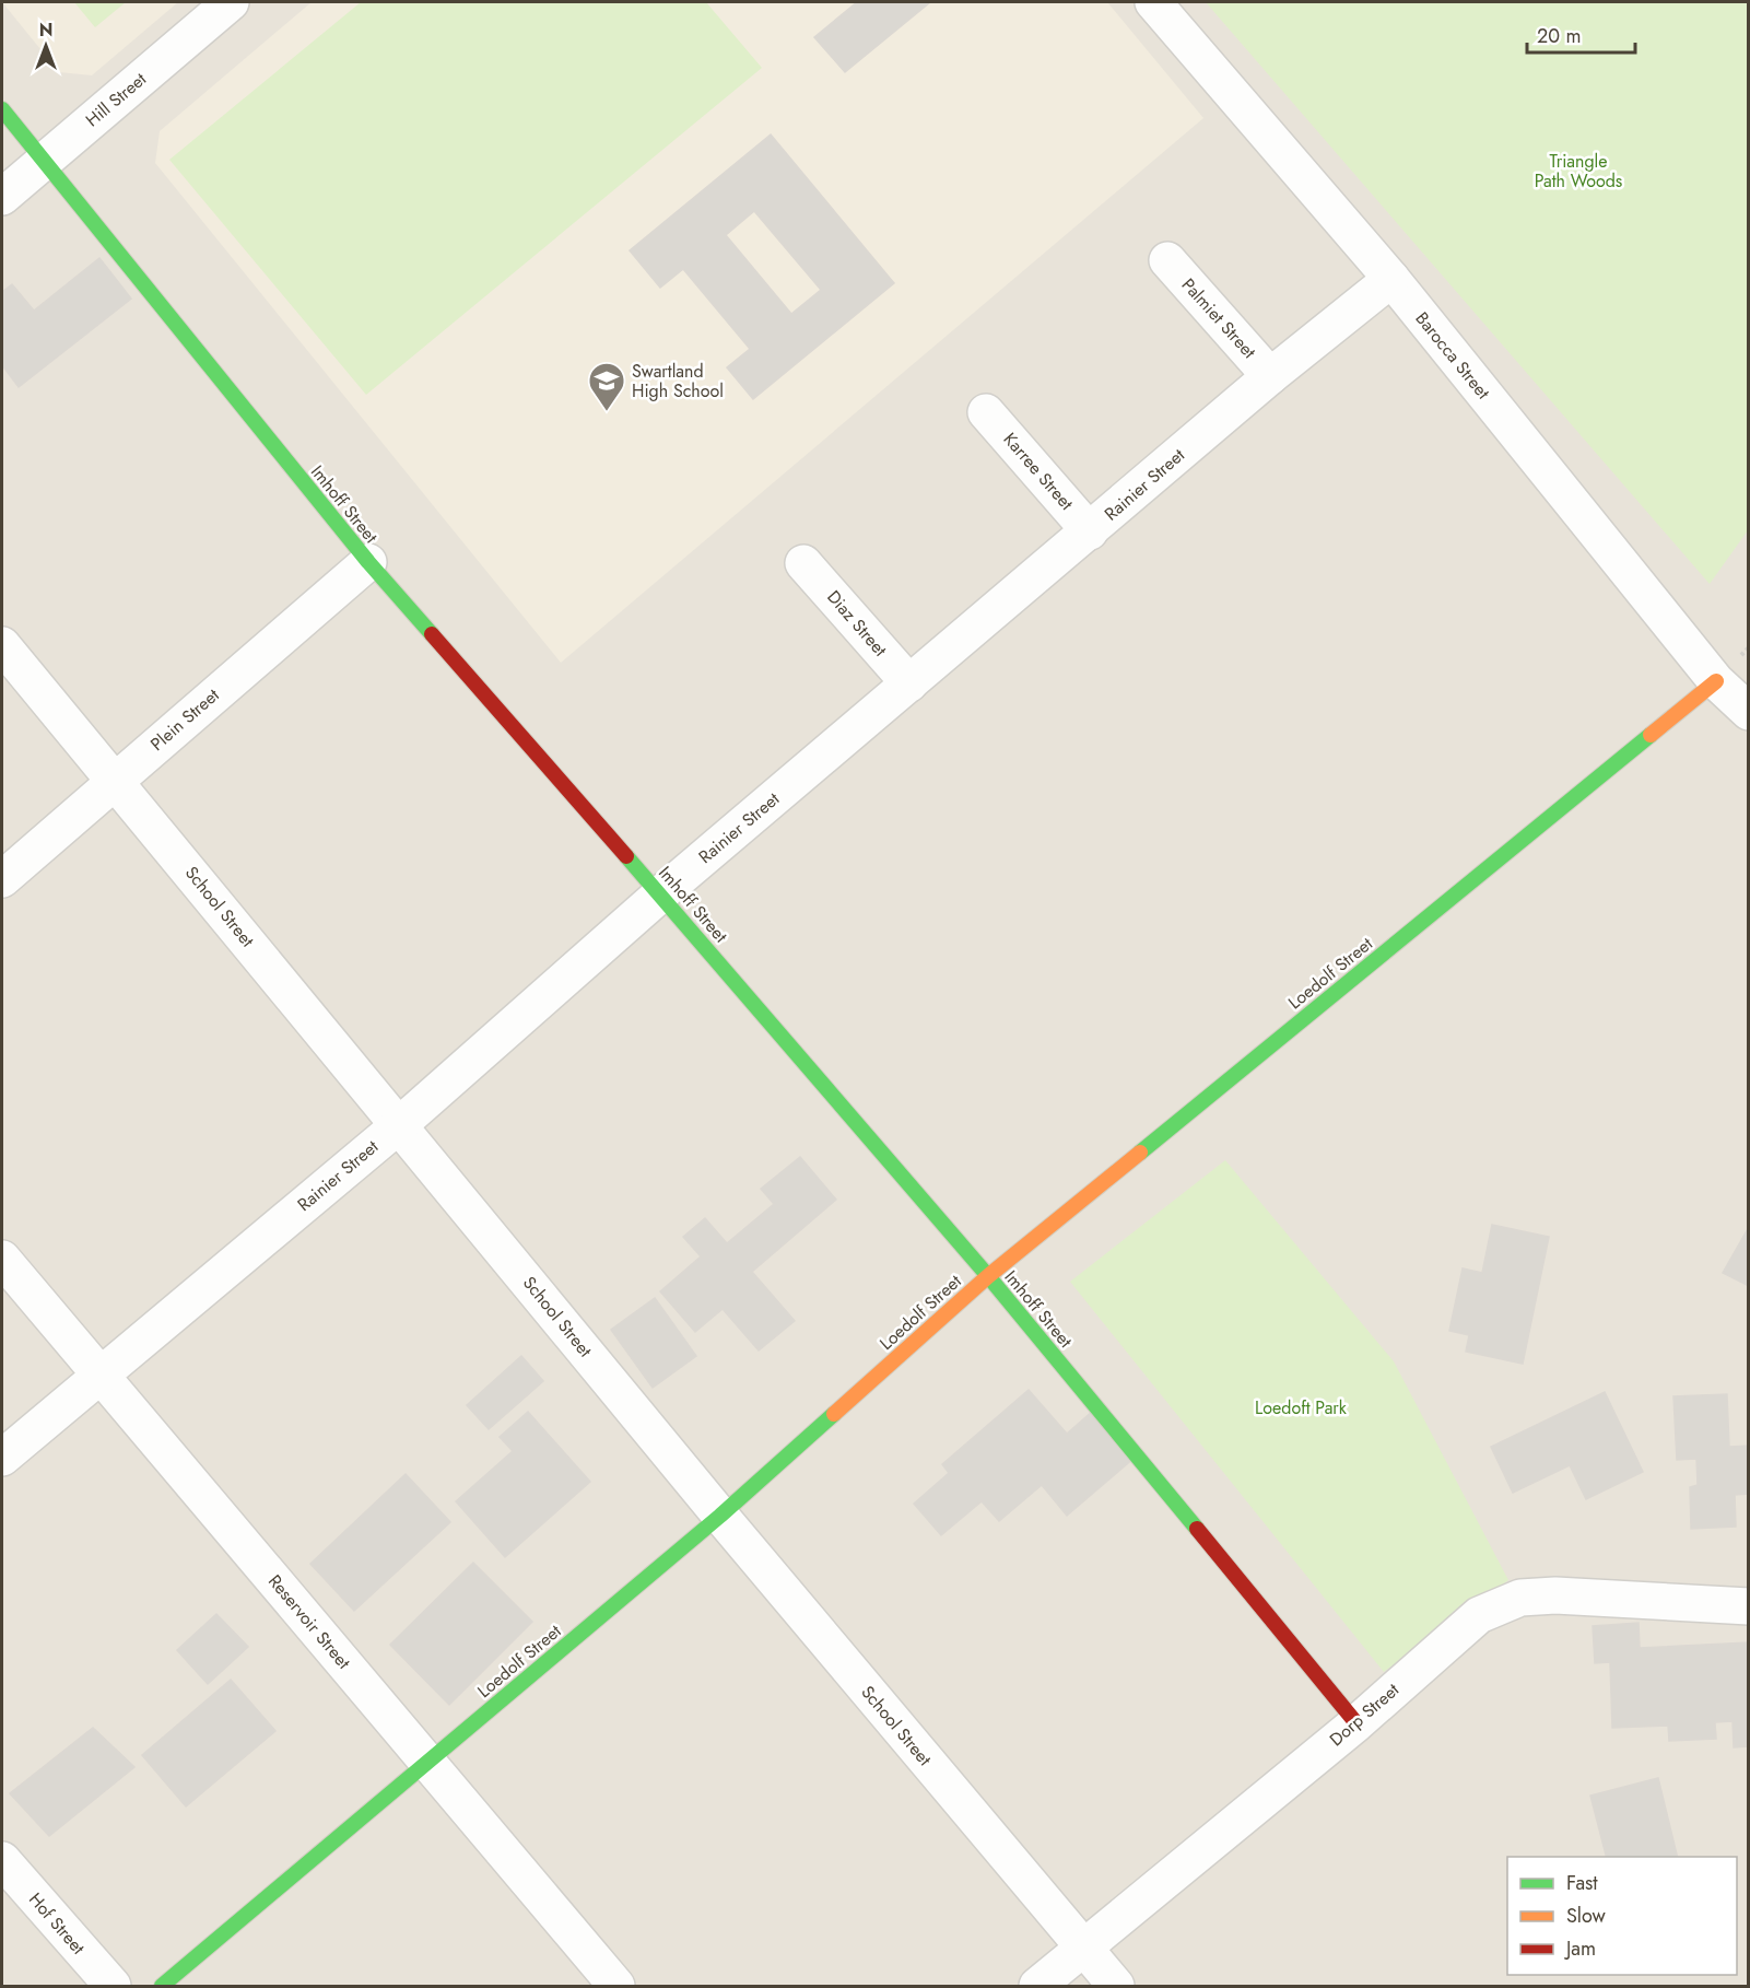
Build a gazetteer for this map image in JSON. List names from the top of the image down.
{
  "streets": {
    "street": [
      "Hill Street",
      "Palmiet Street",
      "Barocca Street",
      "Karree Street",
      "Rainier Street",
      "Imhoff Street",
      "Diaz Street",
      "Plein Street",
      "School Street",
      "Loedolf Street",
      "Reservoir Street",
      "Dorp Street",
      "Hof Street"
    ]
  },
  "crossings": [
    ["Hill Street", "Imhoff Street"],
    ["Palmiet Street", "Rainier Street"],
    ["Barocca Street", "Rainier Street"],
    ["Barocca Street", "Loedolf Street"],
    ["Karree Street", "Rainier Street"],
    ["Rainier Street", "Imhoff Street"],
    ["Rainier Street", "Diaz Street"],
    ["Rainier Street", "School Street"],
    ["Rainier Street", "Reservoir Street"],
    ["Imhoff Street", "Plein Street"],
    ["Imhoff Street", "Loedolf Street"],
    ["Imhoff Street", "Dorp Street"],
    ["Plein Street", "School Street"],
    ["School Street", "Loedolf Street"],
    ["School Street", "Dorp Street"],
    ["Loedolf Street", "Reservoir Street"]
  ],
  "parks": ["Triangle Path Woods", "Loedoft Park"],
  "places": {
    "school or university": ["Swartland High School"]
  },
  "legend": ["Fast", "Slow", "Jam"],
  "scale_bar": "20 m",
  "north": "top"
}
